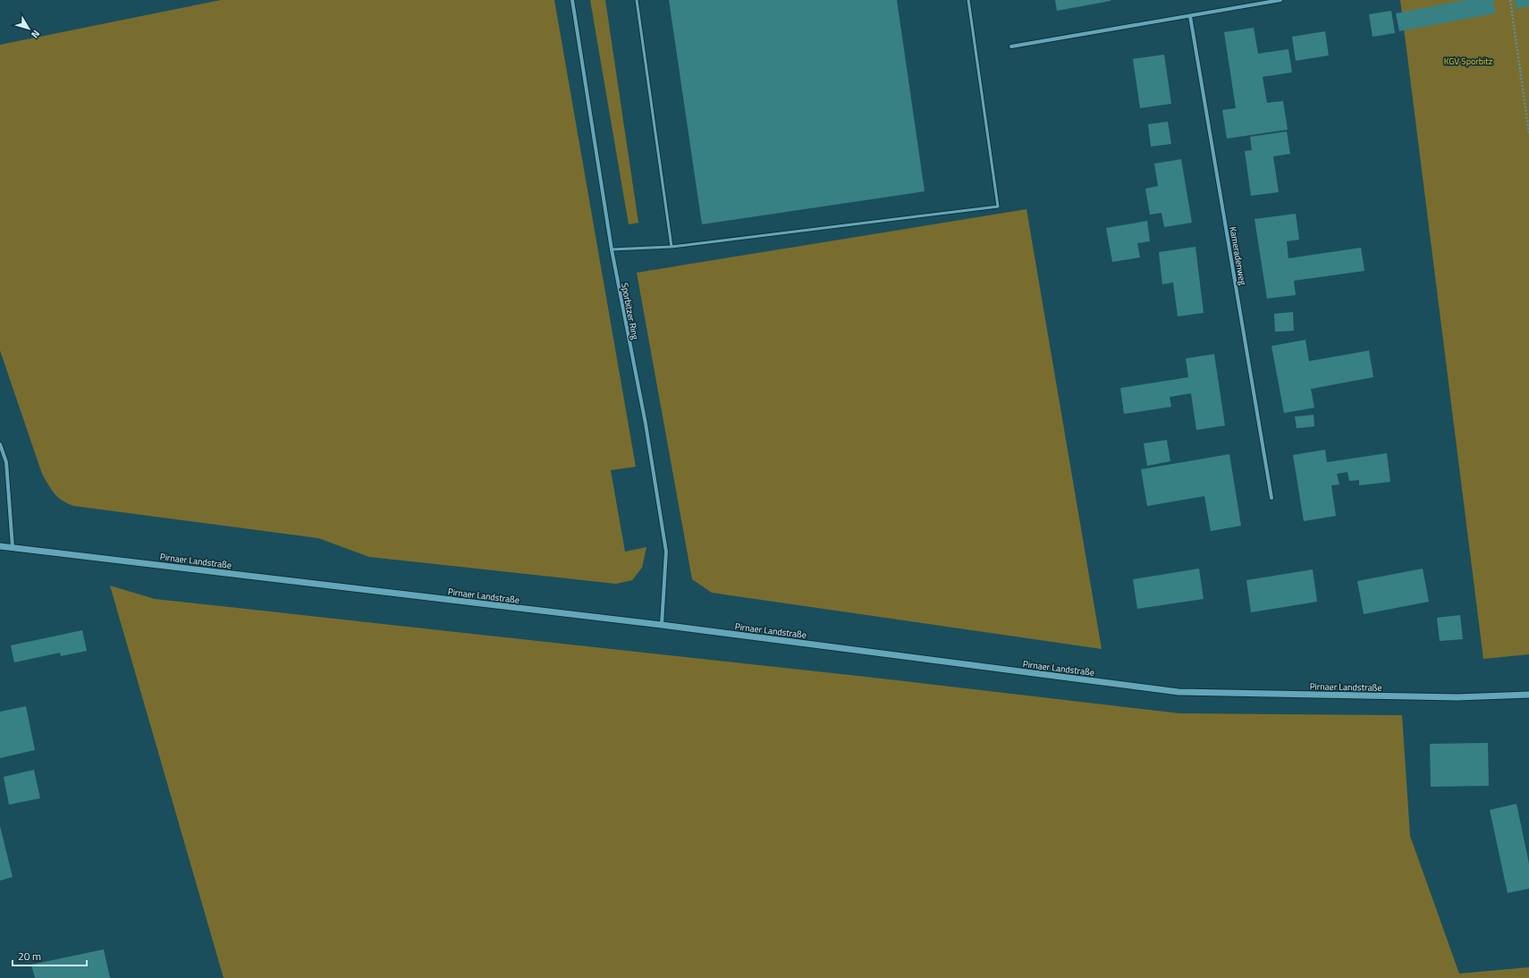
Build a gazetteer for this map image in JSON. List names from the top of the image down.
{
  "streets": {
    "street": ["Kameradenweg", "Sporbitzer Ring", "Pirnaer Landstraße"]
  },
  "crossings": [
    ["Sporbitzer Ring", "Pirnaer Landstraße"]
  ],
  "parks": ["KGV Sporbitz"],
  "scale_bar": "20 m",
  "north": "bottom right"
}
